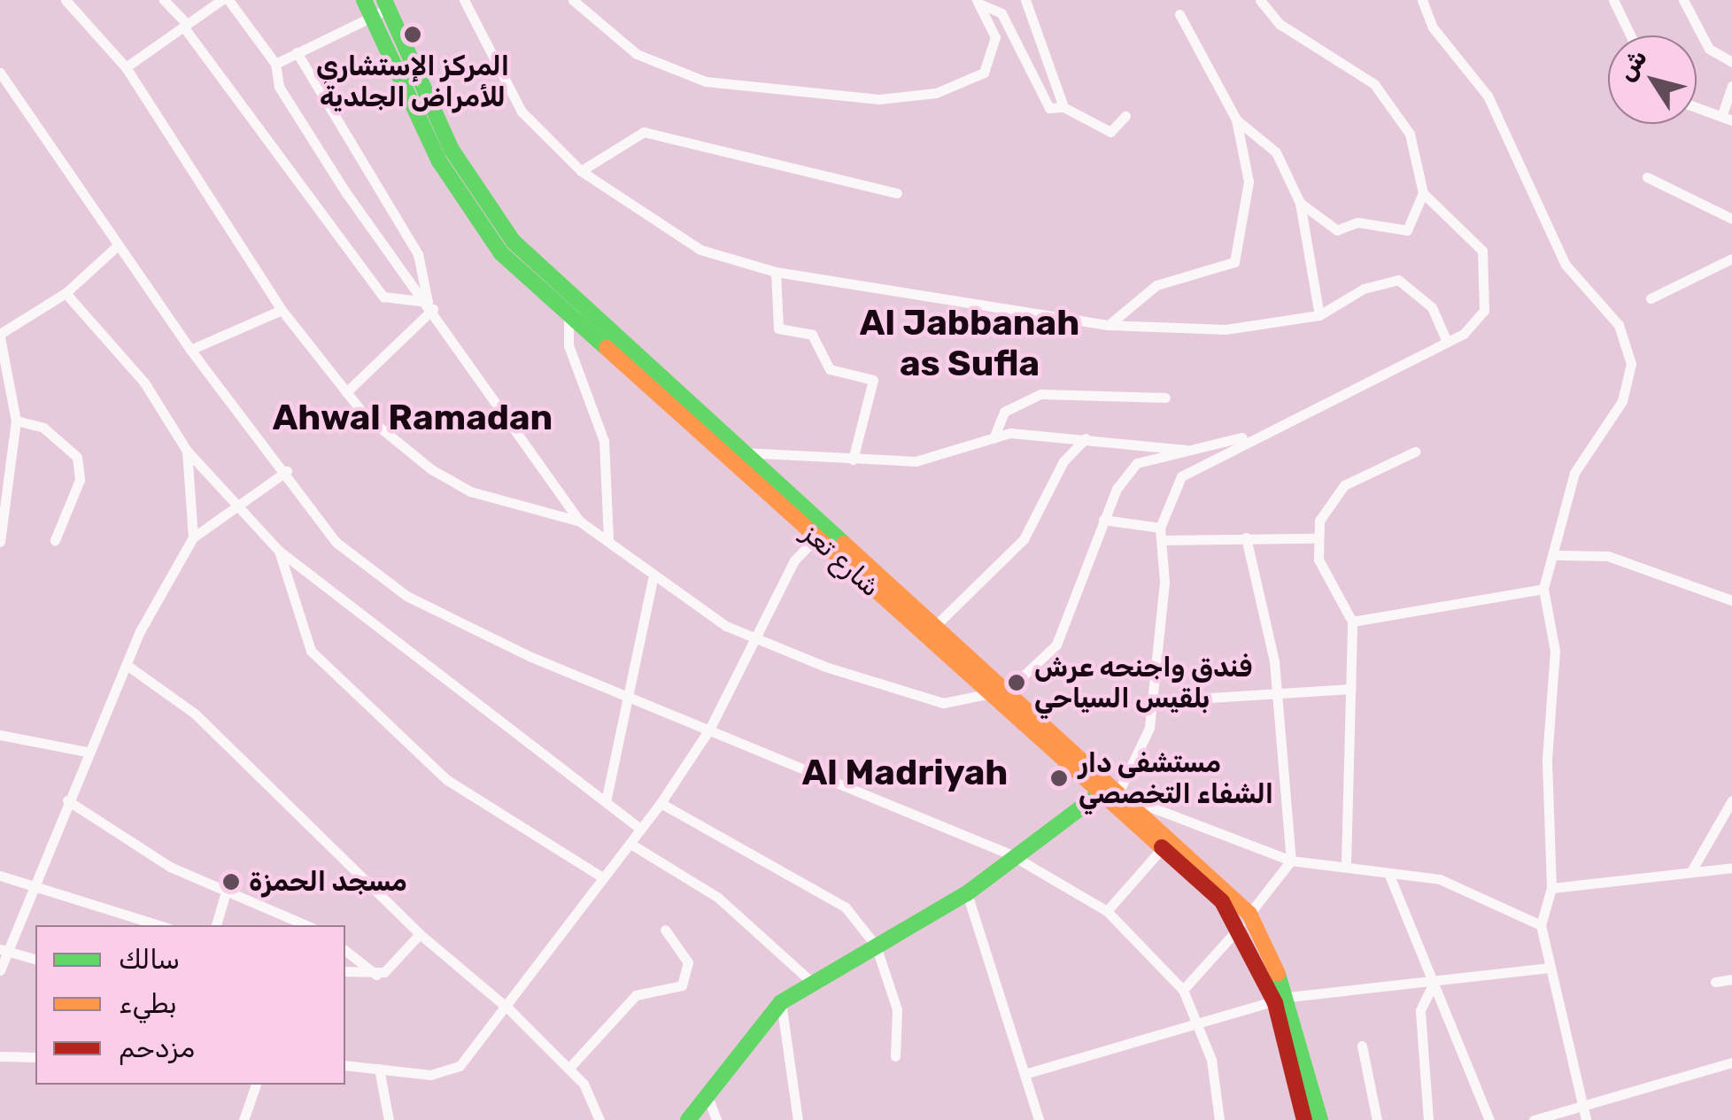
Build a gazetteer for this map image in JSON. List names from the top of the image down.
{
  "streets": {
    "main road": ["شارع تعز"]
  },
  "districts": ["Al Jabbanah as Sufla", "Ahwal Ramadan", "Al Madriyah"],
  "places": [
    "المركز الإستشاري للأمراض الجلدية",
    "فندق واجنحه عرش بلقيس السياحي",
    "مستشفى دار الشفاء التخصصي",
    "مسجد الحمزة"
  ],
  "legend": ["سالك", "بطيء", "مزدحم"],
  "north": "top left"
}
